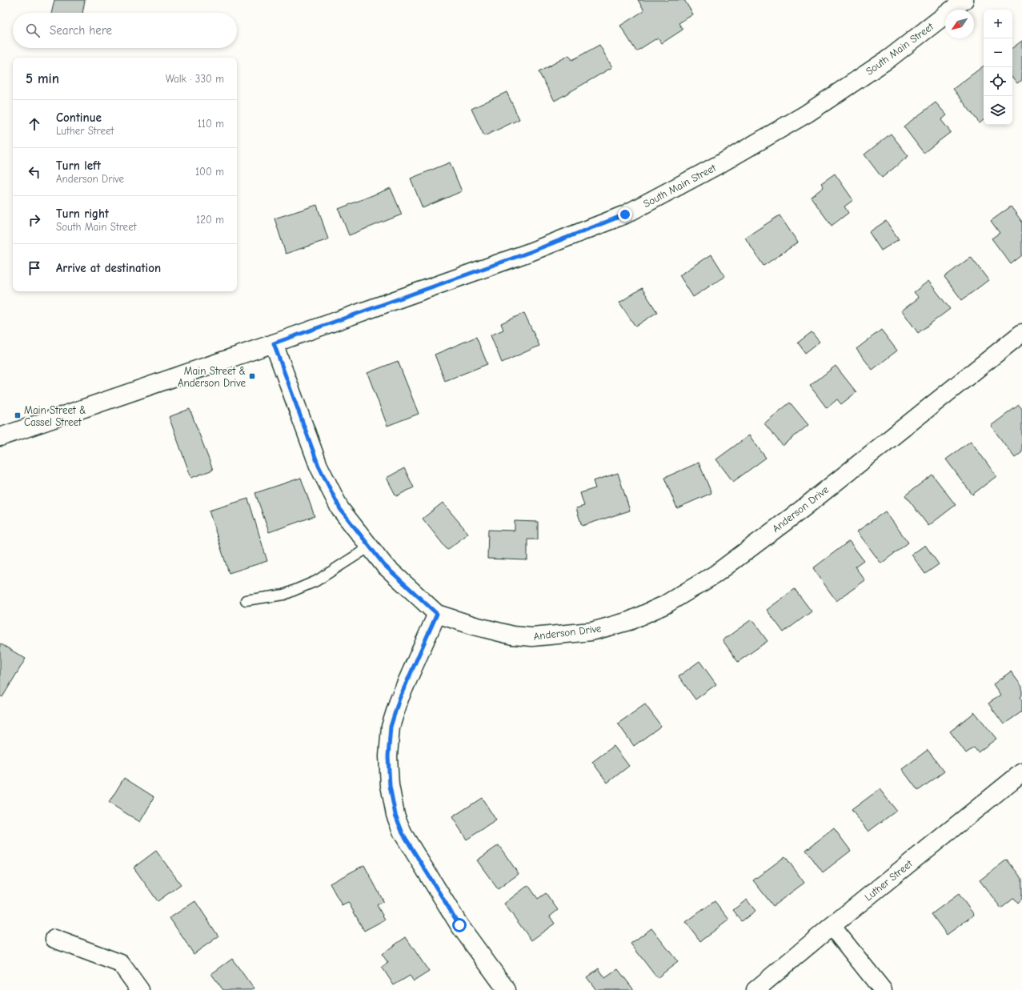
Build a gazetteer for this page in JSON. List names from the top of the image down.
{
  "streets": {
    "street": ["South Main Street", "Anderson Drive", "Luther Street"]
  },
  "crossings": [
    ["South Main Street", "Anderson Drive"]
  ],
  "places": {
    "transit": ["Main Street & Anderson Drive", "Main Street & Cassel Street"]
  },
  "north": "bottom left",
  "page": {
    "map_buttons": ["+", "−"],
    "search": "Search here",
    "heading": ["5 min", "Walk · 330 m"],
    "list": [
      ["Continue", "Luther Street", "110 m"],
      ["Turn left", "Anderson Drive", "100 m"],
      ["Turn right", "South Main Street", "120 m"],
      "Arrive at destination"
    ]
  }
}
